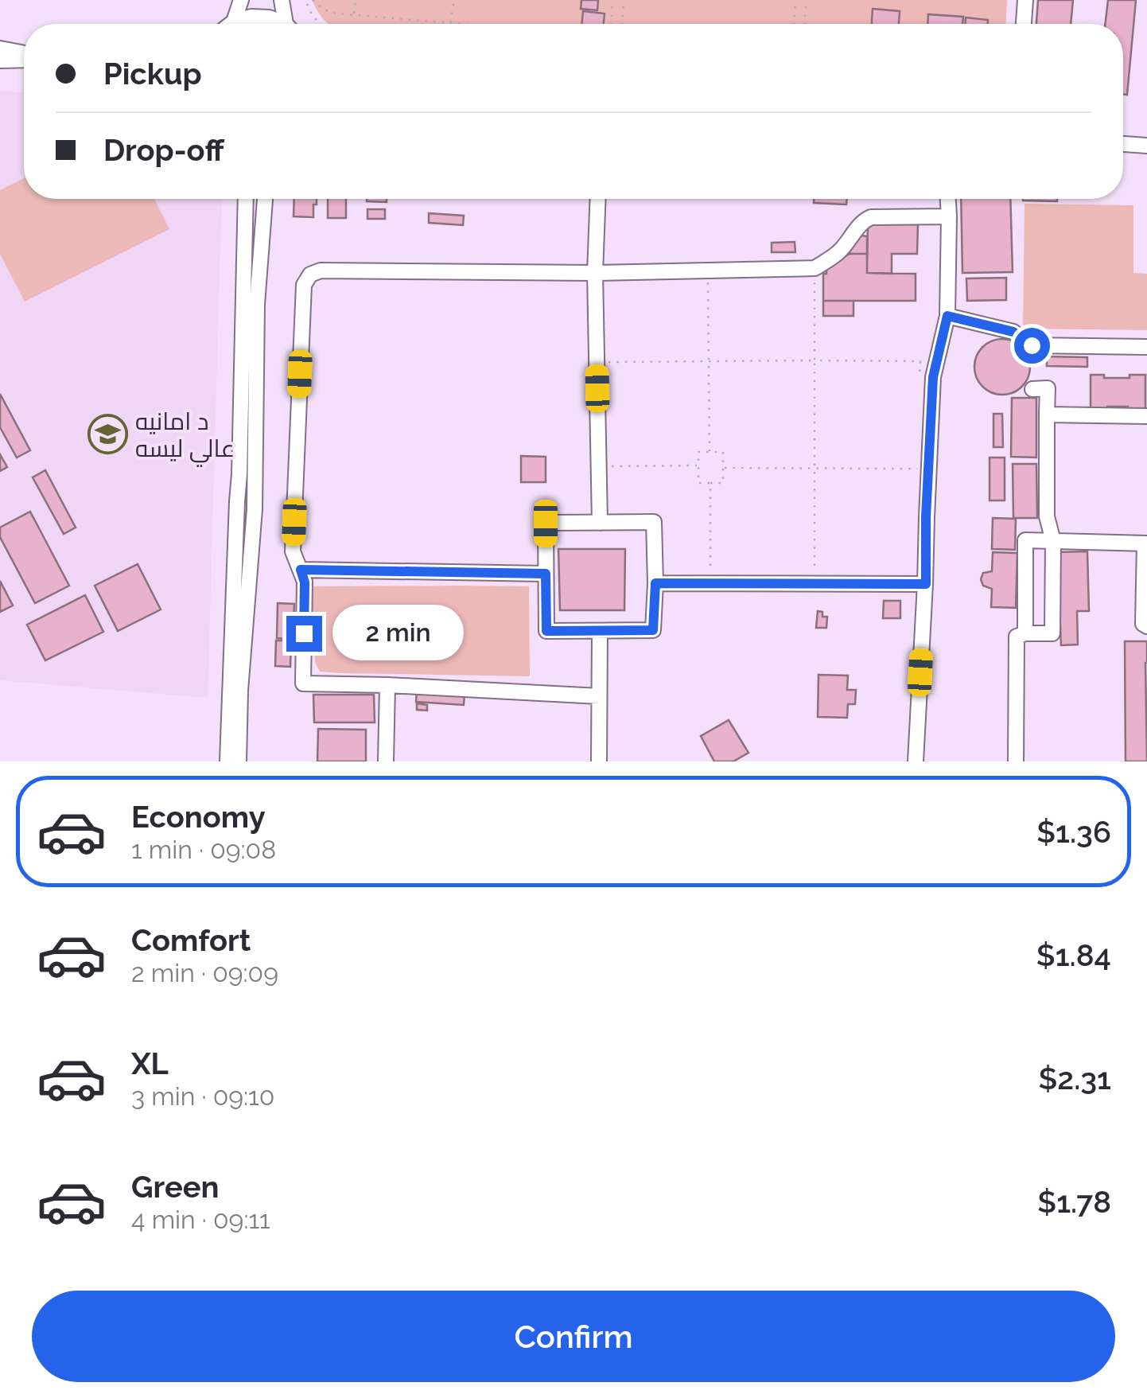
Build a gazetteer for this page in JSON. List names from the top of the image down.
{
  "places": {
    "school or university": ["د امانیه عالي لیسه"]
  },
  "page": {
    "banner": ["Pickup", "Drop-off"],
    "bubble": "2 min",
    "list": [
      {
        "name": "Economy",
        "note": "1 min · 09:08",
        "value": "$1.36"
      },
      {
        "name": "Comfort",
        "note": "2 min · 09:09",
        "value": "$1.84"
      },
      {
        "name": "XL",
        "note": "3 min · 09:10",
        "value": "$2.31"
      },
      {
        "name": "Green",
        "note": "4 min · 09:11",
        "value": "$1.78"
      }
    ],
    "buttons": "Confirm"
  }
}
